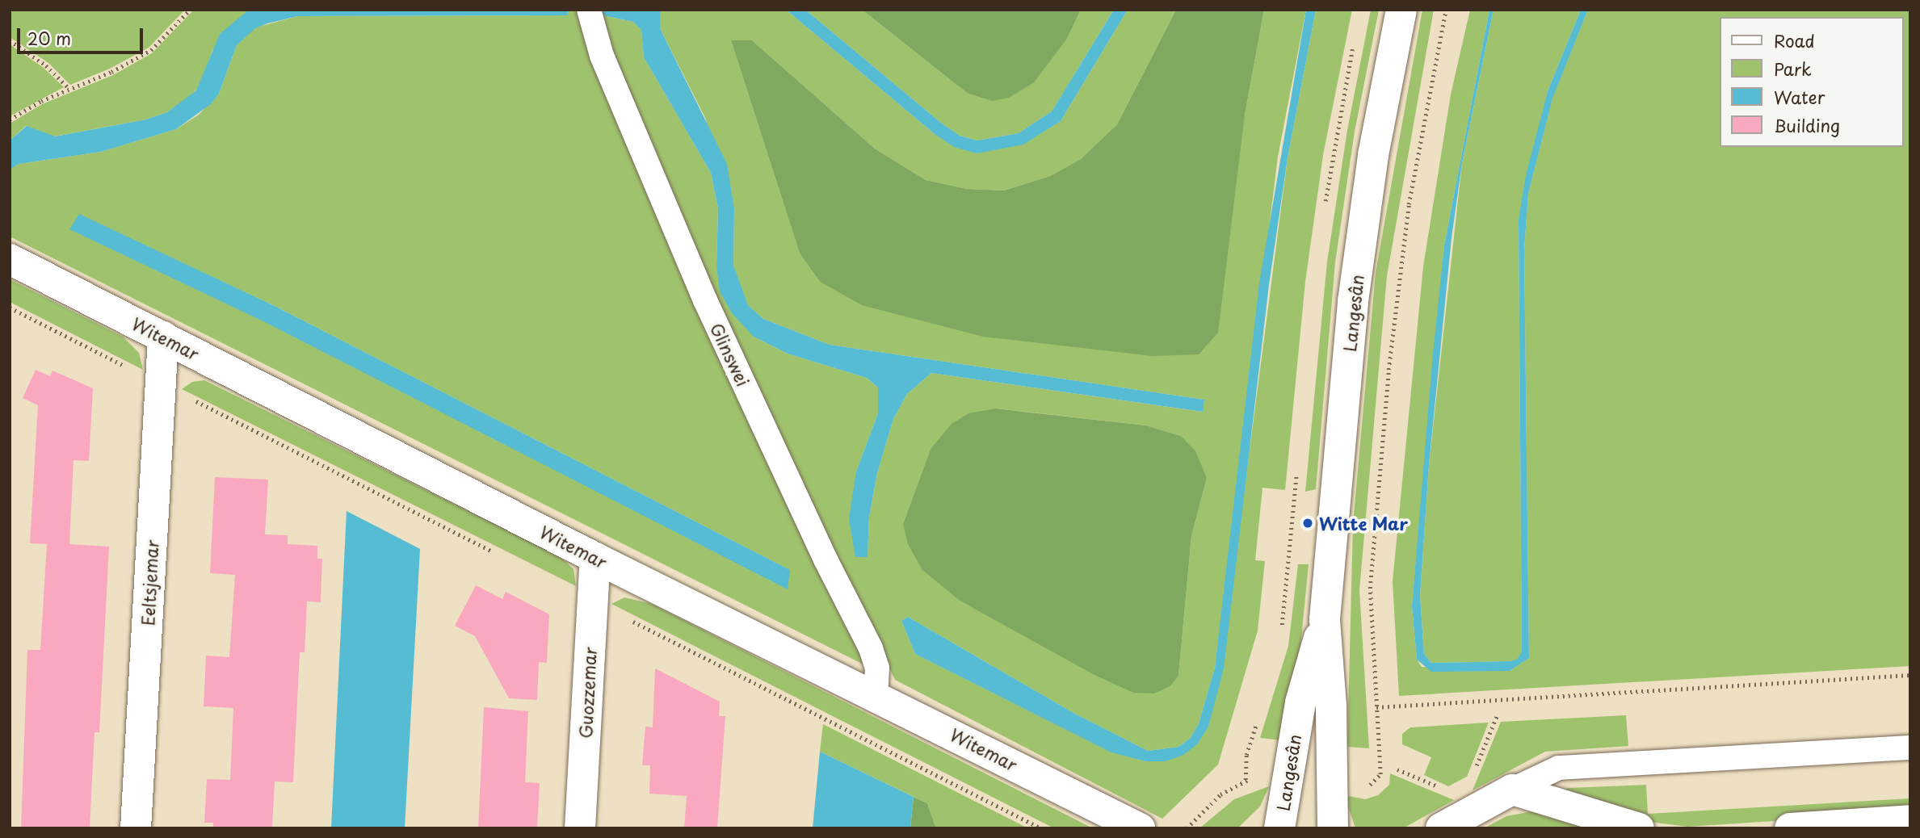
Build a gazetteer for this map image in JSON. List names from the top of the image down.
{
  "streets": {
    "street": [
      "Langesân",
      "Witemar",
      "Eeltsjemar",
      "Guozzemar"
    ],
    "lane": ["Glinswei"]
  },
  "crossings": [
    ["Witemar", "Glinswei"],
    ["Witemar", "Eeltsjemar"],
    ["Witemar", "Guozzemar"]
  ],
  "places": ["Witte Mar"],
  "legend": [
    "Road",
    "Park",
    "Water",
    "Building"
  ],
  "scale_bar": "20 m"
}
